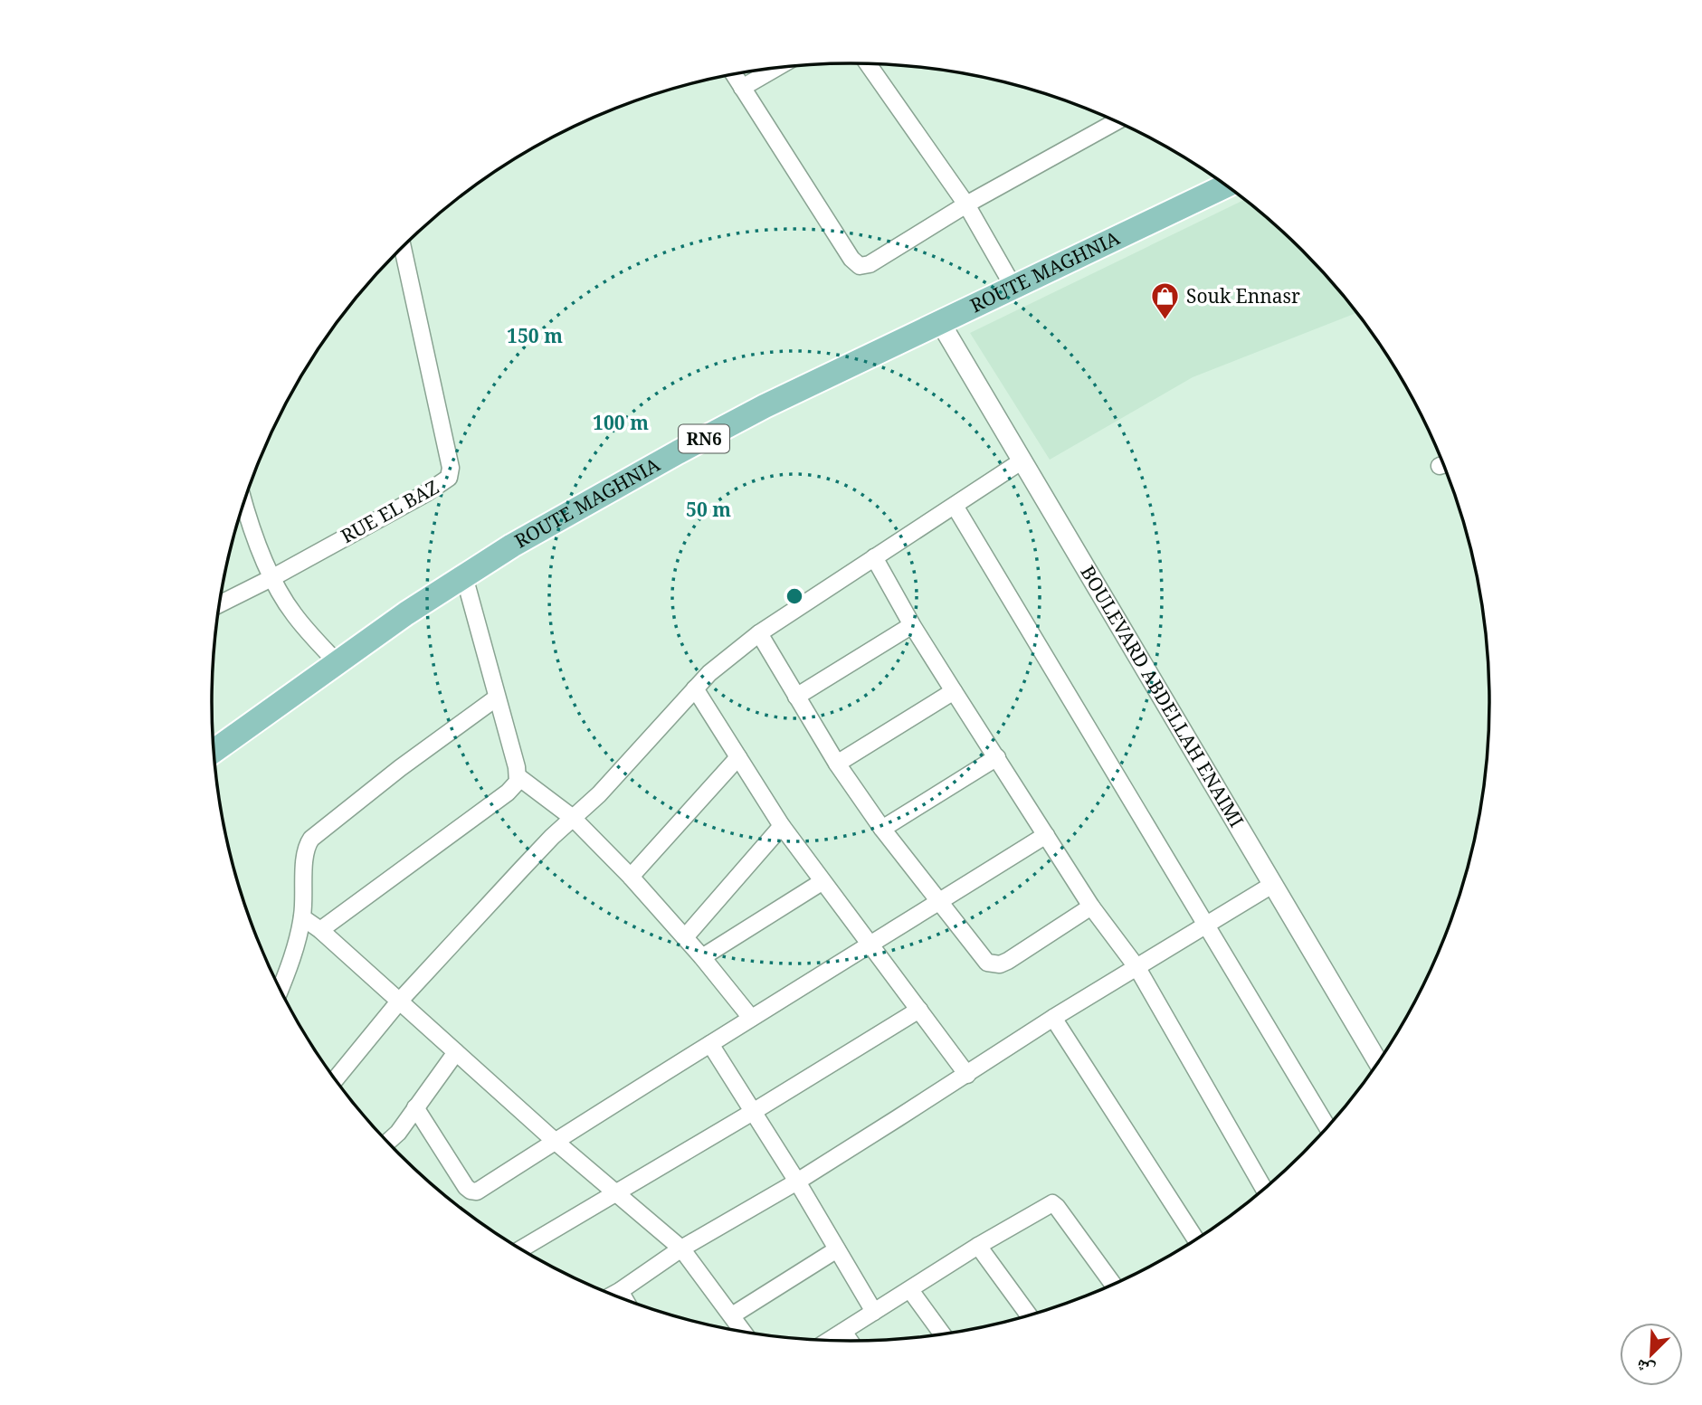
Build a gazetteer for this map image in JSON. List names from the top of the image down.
{
  "streets": {
    "main road": ["ROUTE MAGHNIA", "RN6"],
    "street": ["RUE EL BAZ", "BOULEVARD ABDELLAH ENAIMI"]
  },
  "crossings": [
    ["ROUTE MAGHNIA", "BOULEVARD ABDELLAH ENAIMI"]
  ],
  "places": {
    "shop": ["Souk Ennasr"]
  },
  "north": "bottom left",
  "rings": ["150 m", "100 m", "50 m"]
}
